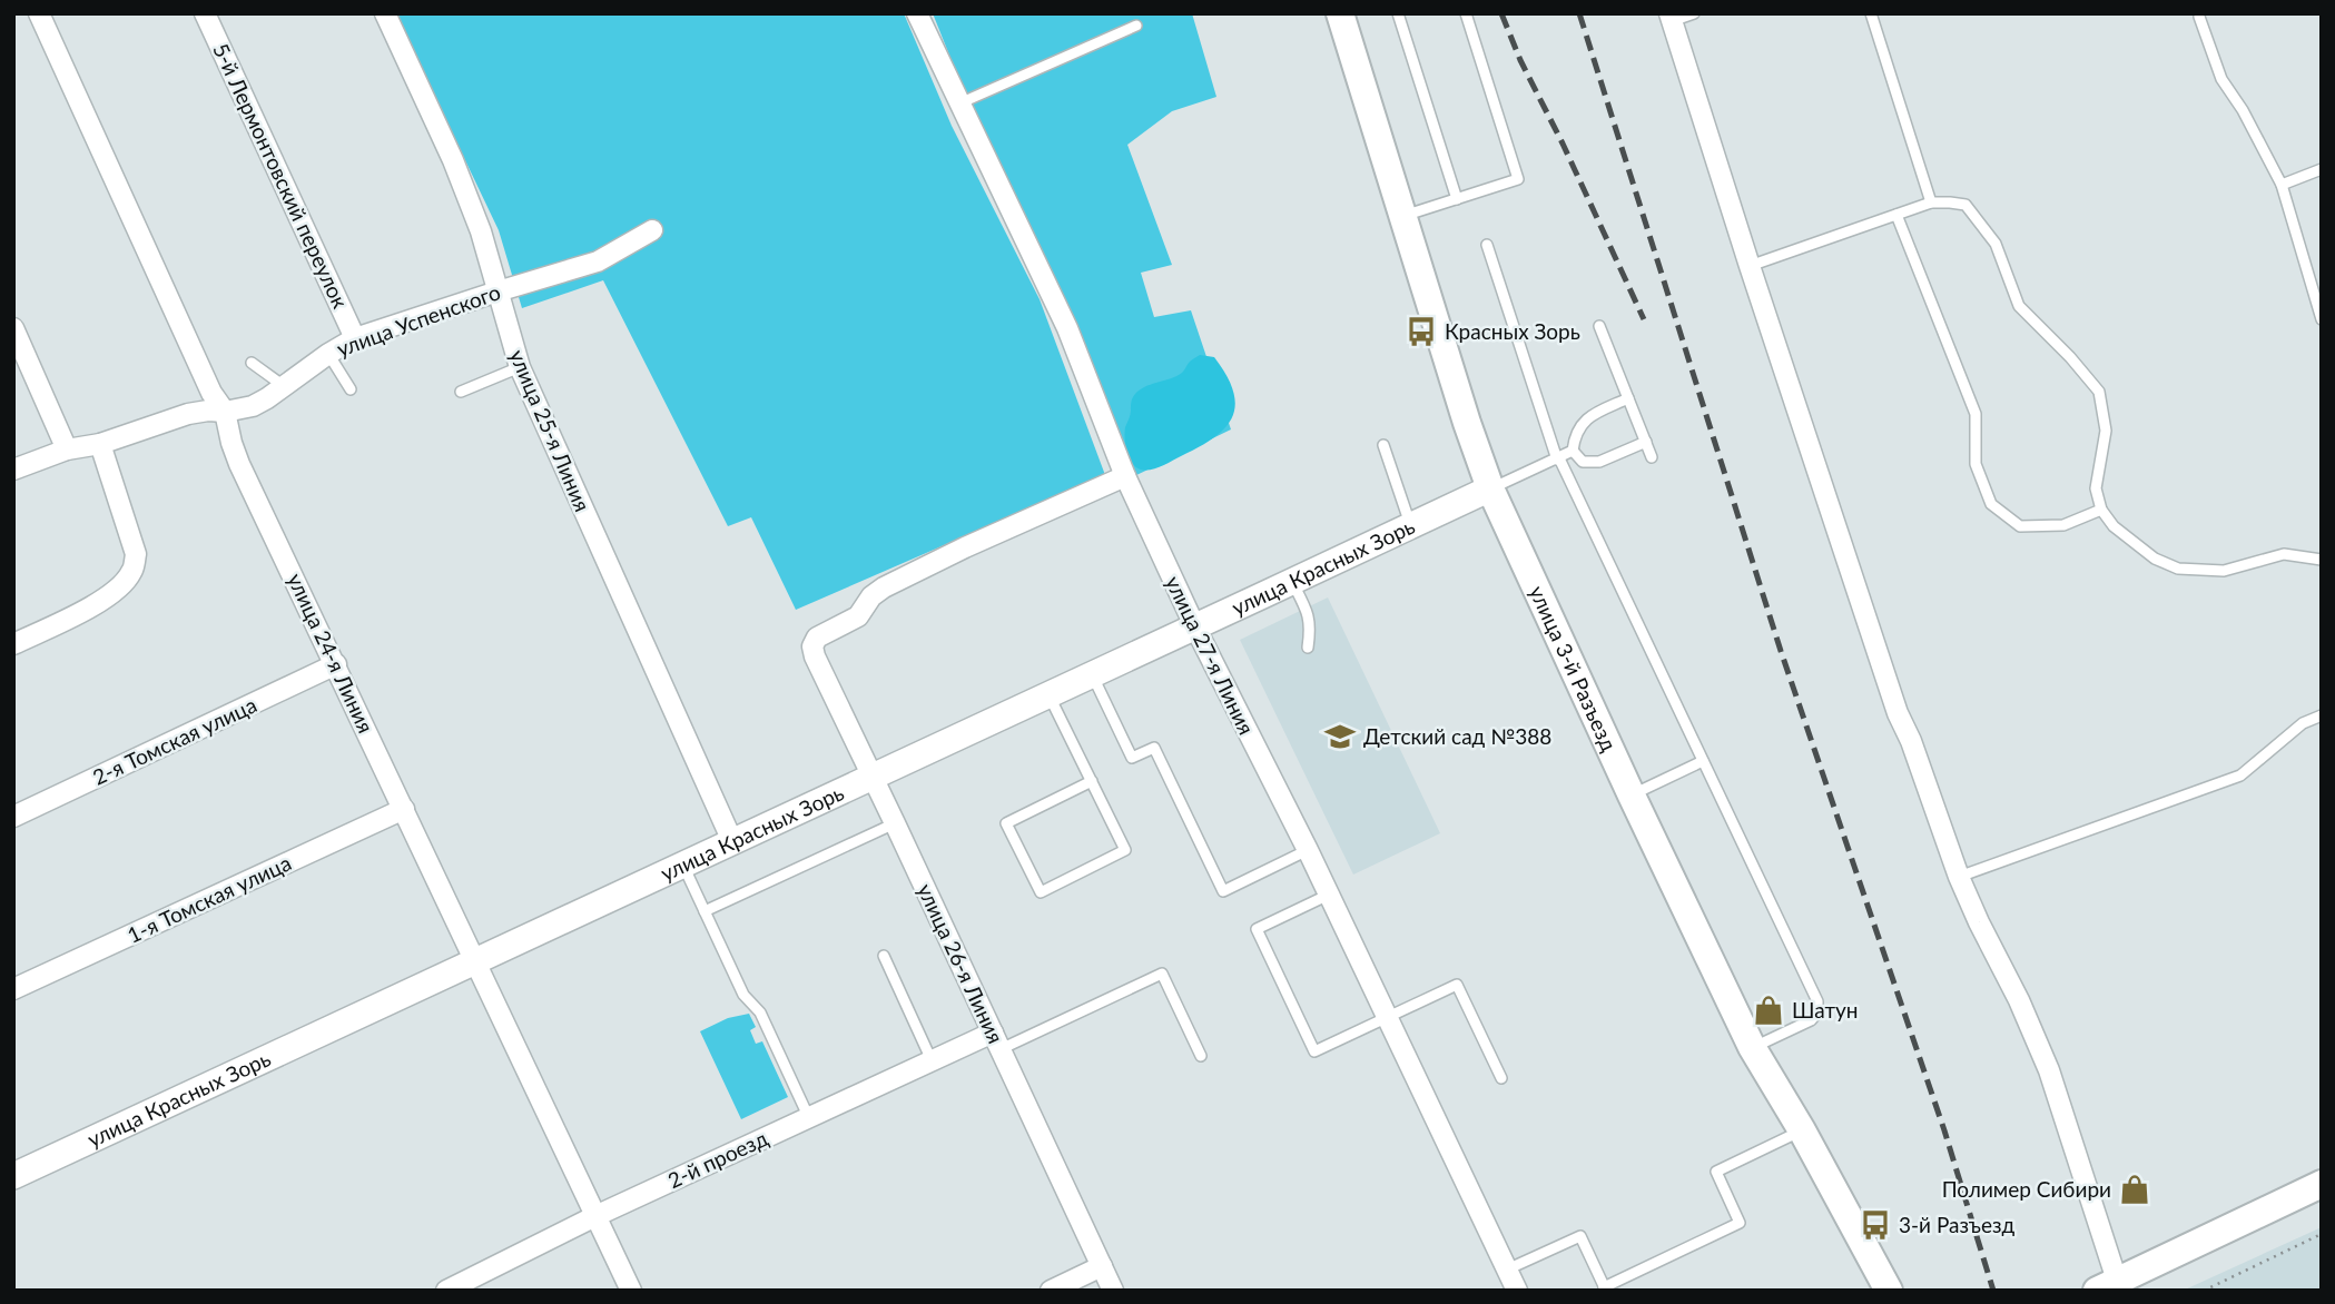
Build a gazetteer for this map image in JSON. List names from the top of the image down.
{
  "streets": {
    "main road": ["улица 3-й Разъезд"],
    "street": [
      "5-й Лермонтовский переулок",
      "улица Успенского",
      "улица 25-я Линия",
      "улица Красных Зорь",
      "улица 24-я Линия",
      "улица 27-я Линия",
      "2-я Томская улица",
      "1-я Томская улица",
      "улица 26-я Линия",
      "2-й проезд"
    ]
  },
  "crossings": [
    ["5-й Лермонтовский переулок", "улица Успенского"],
    ["улица Успенского", "улица 25-я Линия"],
    ["улица Успенского", "улица 24-я Линия"],
    ["улица 25-я Линия", "улица Красных Зорь"],
    ["улица Красных Зорь", "улица 24-я Линия"],
    ["улица Красных Зорь", "улица 27-я Линия"],
    ["улица Красных Зорь", "улица 3-й Разъезд"],
    ["улица Красных Зорь", "улица 26-я Линия"],
    ["улица 24-я Линия", "2-я Томская улица"],
    ["улица 24-я Линия", "1-я Томская улица"],
    ["улица 24-я Линия", "2-й проезд"],
    ["улица 27-я Линия", "улица 26-я Линия"],
    ["улица 26-я Линия", "2-й проезд"]
  ],
  "places": {
    "bus stop": ["Красных Зорь", "3-й Разъезд"],
    "school or university": ["Детский сад №388"],
    "shop": ["Шатун", "Полимер Сибири"]
  }
}
